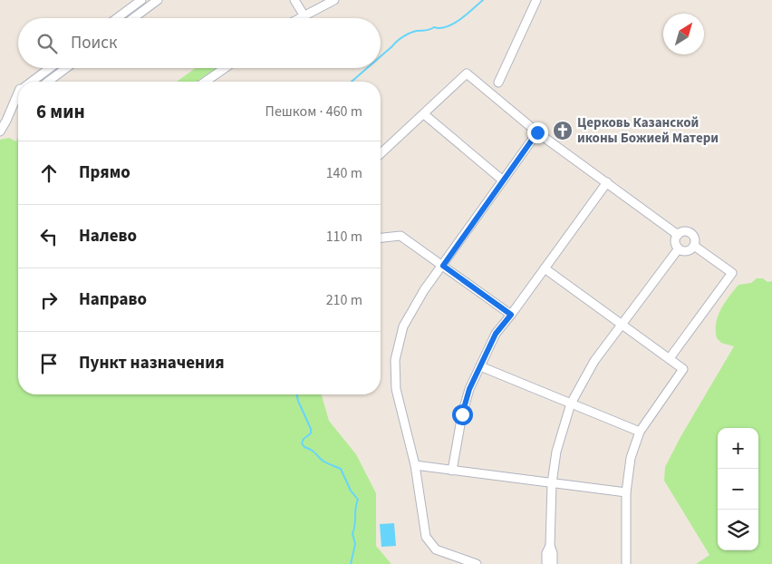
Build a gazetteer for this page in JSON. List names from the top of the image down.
{
  "places": {
    "church": ["Церковь Казанской иконы Божией Матери"]
  },
  "north": "top right",
  "page": {
    "search": "Поиск",
    "heading": ["6 мин", "Пешком · 460 m"],
    "list": [
      ["Прямо", "140 m"],
      ["Налево", "110 m"],
      ["Направо", "210 m"],
      "Пункт назначения"
    ],
    "map_buttons": ["+", "−"]
  }
}
